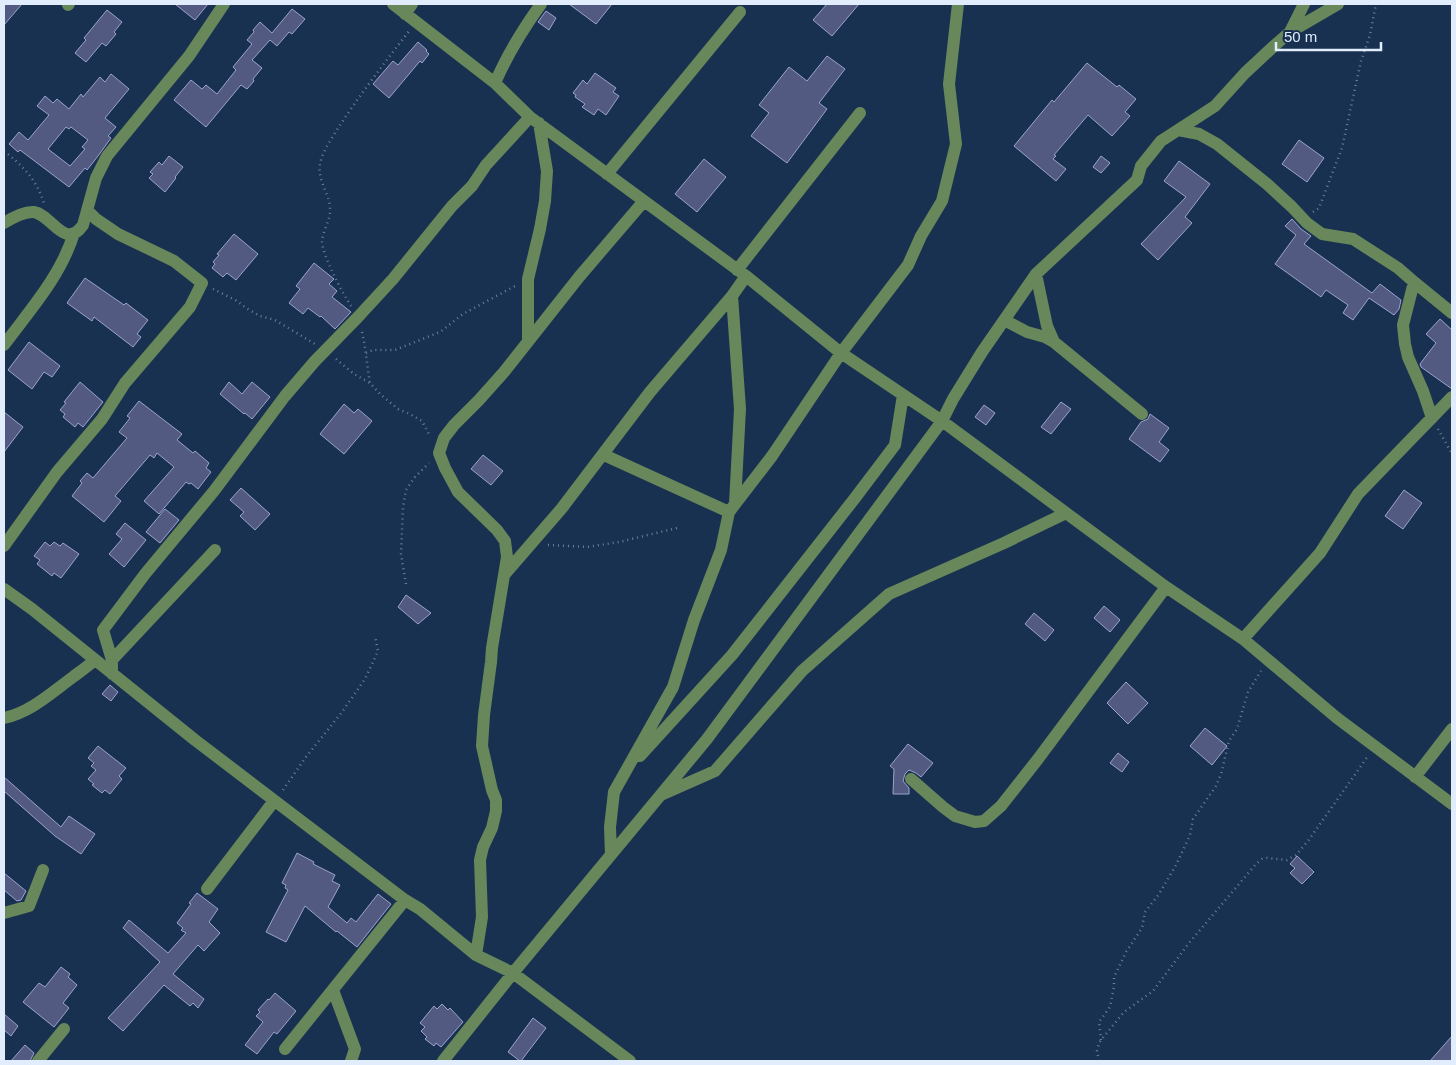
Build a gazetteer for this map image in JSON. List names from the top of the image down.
{
  "scale_bar": "50 m"
}
